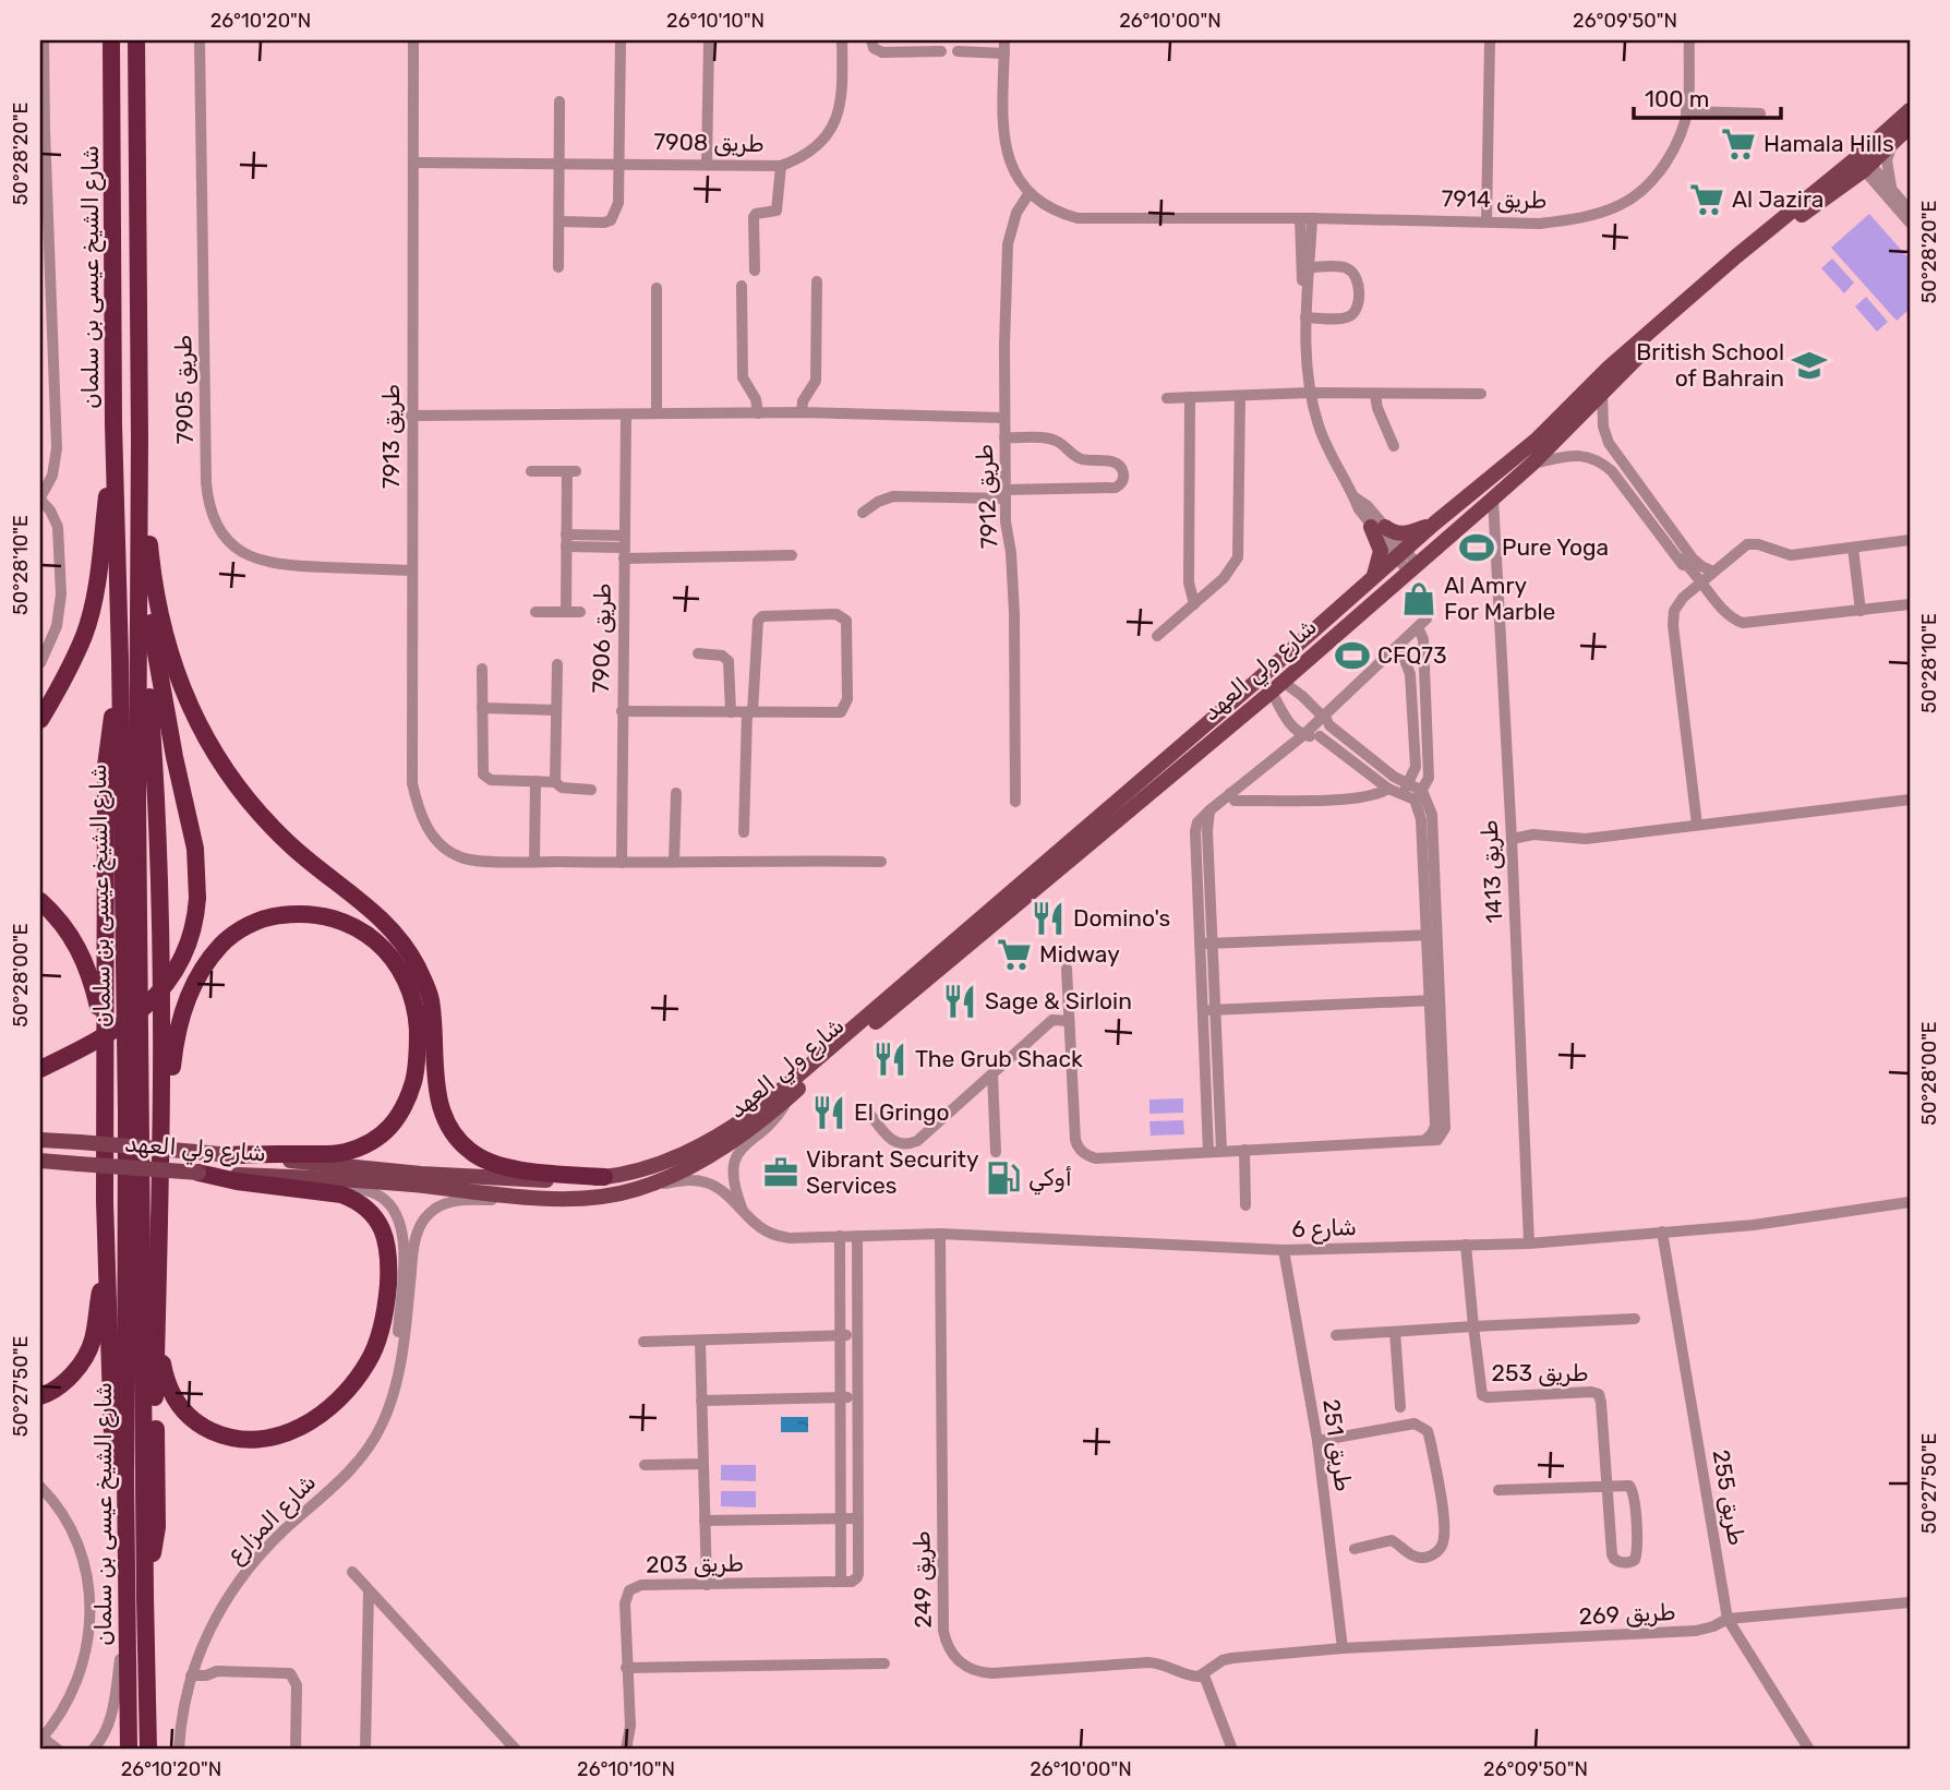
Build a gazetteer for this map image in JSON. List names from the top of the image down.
{
  "streets": {
    "highway": ["شارع الشيخ عيسى بن سلمان"],
    "main road": ["شارع ولي العهد"],
    "street": [
      "طريق 7908",
      "طريق 7914",
      "طريق 7905",
      "طريق 7913",
      "طريق 7912",
      "طريق 7906",
      "طريق 1413",
      "شارع 6",
      "طريق 253",
      "طريق 251",
      "طريق 255",
      "شارع المزارع",
      "طريق 203",
      "طريق 249",
      "طريق 269"
    ]
  },
  "crossings": [
    ["طريق 7908", "طريق 7913"],
    ["طريق 7914", "طريق 7912"],
    ["طريق 7905", "طريق 7913"],
    ["شارع ولي العهد", "طريق 1413"],
    ["شارع ولي العهد", "شارع 6"],
    ["شارع ولي العهد", "شارع المزارع"],
    ["طريق 1413", "شارع 6"],
    ["شارع 6", "طريق 251"],
    ["شارع 6", "طريق 255"],
    ["شارع 6", "طريق 249"],
    ["طريق 251", "طريق 269"],
    ["طريق 255", "طريق 269"]
  ],
  "places": {
    "supermarket": ["Hamala Hills", "Al Jazira", "Midway"],
    "school or university": ["British School of Bahrain"],
    "sports": ["Pure Yoga", "CFQ73"],
    "shop": ["Al Amry For Marble"],
    "restaurant": [
      "Domino's",
      "Sage & Sirloin",
      "The Grub Shack",
      "El Gringo"
    ],
    "office": ["Vibrant Security Services"],
    "fuel station": ["أوكي"]
  },
  "scale_bar": "100 m",
  "coordinates": [
    "26°10'20\"N",
    "26°10'10\"N",
    "26°10'00\"N",
    "26°09'50\"N",
    "50°28'20\"E",
    "50°28'10\"E",
    "50°28'00\"E",
    "50°27'50\"E"
  ]
}
